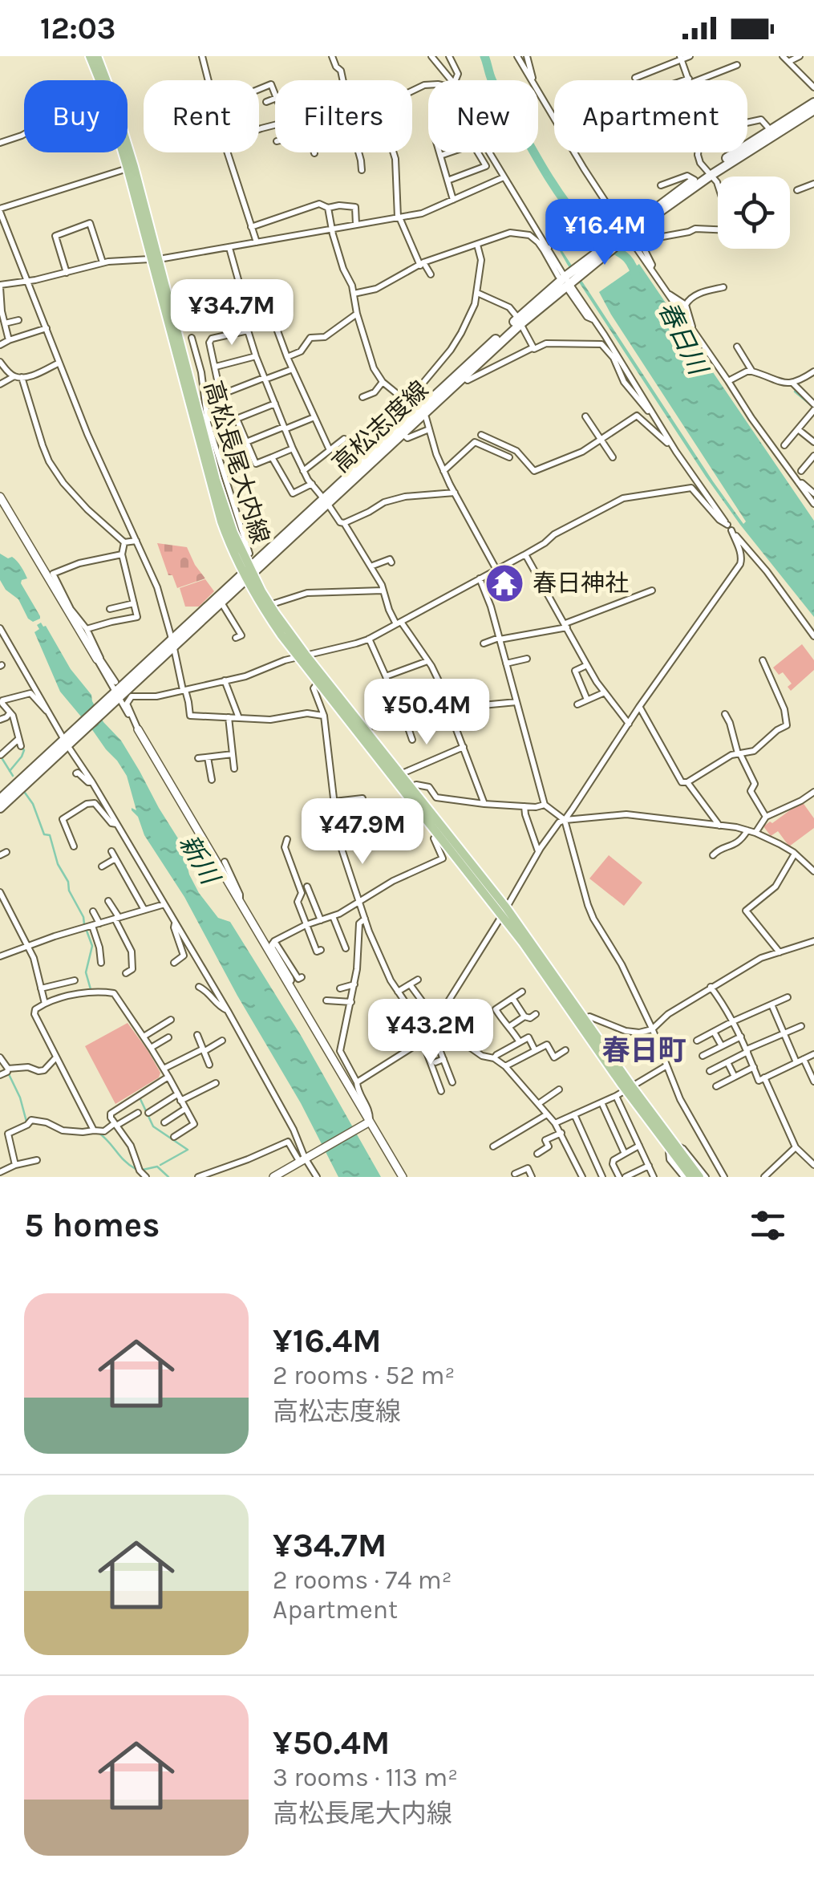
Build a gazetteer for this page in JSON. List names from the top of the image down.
{
  "streets": {
    "main road": ["高松志度線", "高松長尾大内線"]
  },
  "crossings": [
    ["高松志度線", "高松長尾大内線"]
  ],
  "districts": ["春日町"],
  "water": ["春日川", "新川"],
  "places": {
    "temple": ["春日神社"]
  },
  "page": {
    "status": "12:03",
    "chip": [
      "Buy",
      "Rent",
      "Filters",
      "New",
      "Apartment"
    ],
    "price": [
      "¥16.4M",
      "¥34.7M",
      "¥50.4M",
      "¥47.9M",
      "¥43.2M"
    ],
    "heading": "5 homes",
    "list": [
      {
        "name": "¥16.4M",
        "note": "2 rooms · 52 m² · 高松志度線"
      },
      {
        "name": "¥34.7M",
        "note": "2 rooms · 74 m² · Apartment"
      },
      {
        "name": "¥50.4M",
        "note": "3 rooms · 113 m² · 高松長尾大内線"
      }
    ]
  }
}
